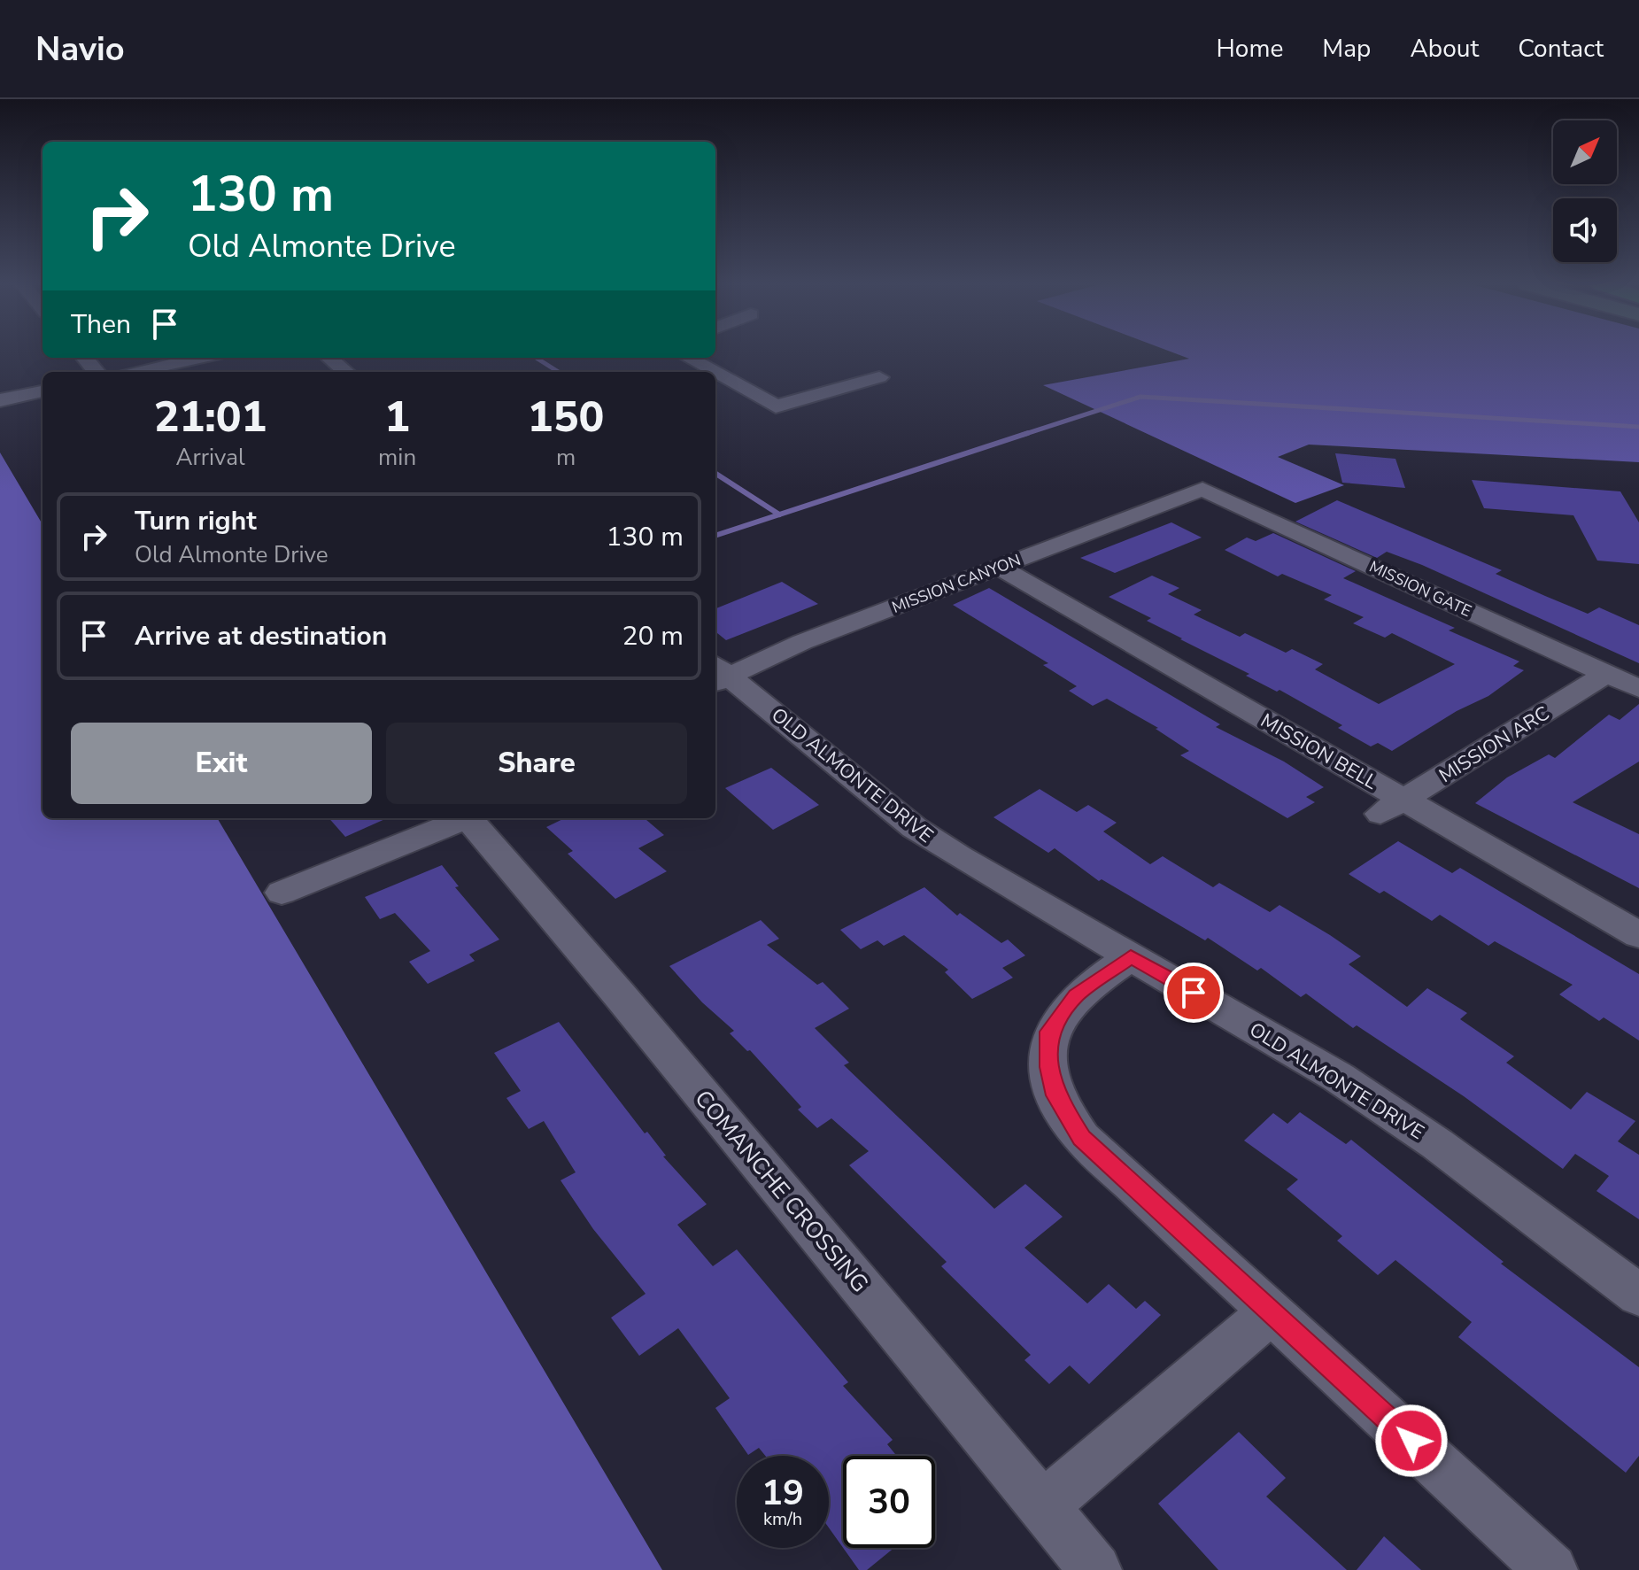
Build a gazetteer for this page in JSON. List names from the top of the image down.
{
  "streets": {
    "street": [
      "MISSION CANYON",
      "MISSION GATE",
      "MISSION ARC",
      "MISSION BELL",
      "OLD ALMONTE DRIVE",
      "COMANCHE CROSSING"
    ]
  },
  "crossings": [
    ["MISSION CANYON", "MISSION GATE"],
    ["MISSION CANYON", "MISSION BELL"],
    ["MISSION CANYON", "OLD ALMONTE DRIVE"],
    ["MISSION GATE", "MISSION ARC"],
    ["MISSION ARC", "MISSION BELL"]
  ],
  "north": "top right",
  "page": {
    "header": "Navio",
    "nav": [
      "Home",
      "Map",
      "About",
      "Contact"
    ],
    "turn": ["130 m", "Old Almonte Drive"],
    "then": "Then",
    "eta": [
      "21:01",
      "Arrival",
      "1",
      "min",
      "150",
      "m"
    ],
    "list": [
      {
        "name": "Turn right",
        "note": "Old Almonte Drive",
        "value": "130 m"
      },
      {
        "name": "Arrive at destination",
        "value": "20 m"
      }
    ],
    "buttons": ["Exit", "Share"],
    "speed": "19 km/h",
    "limit": "30"
  }
}
